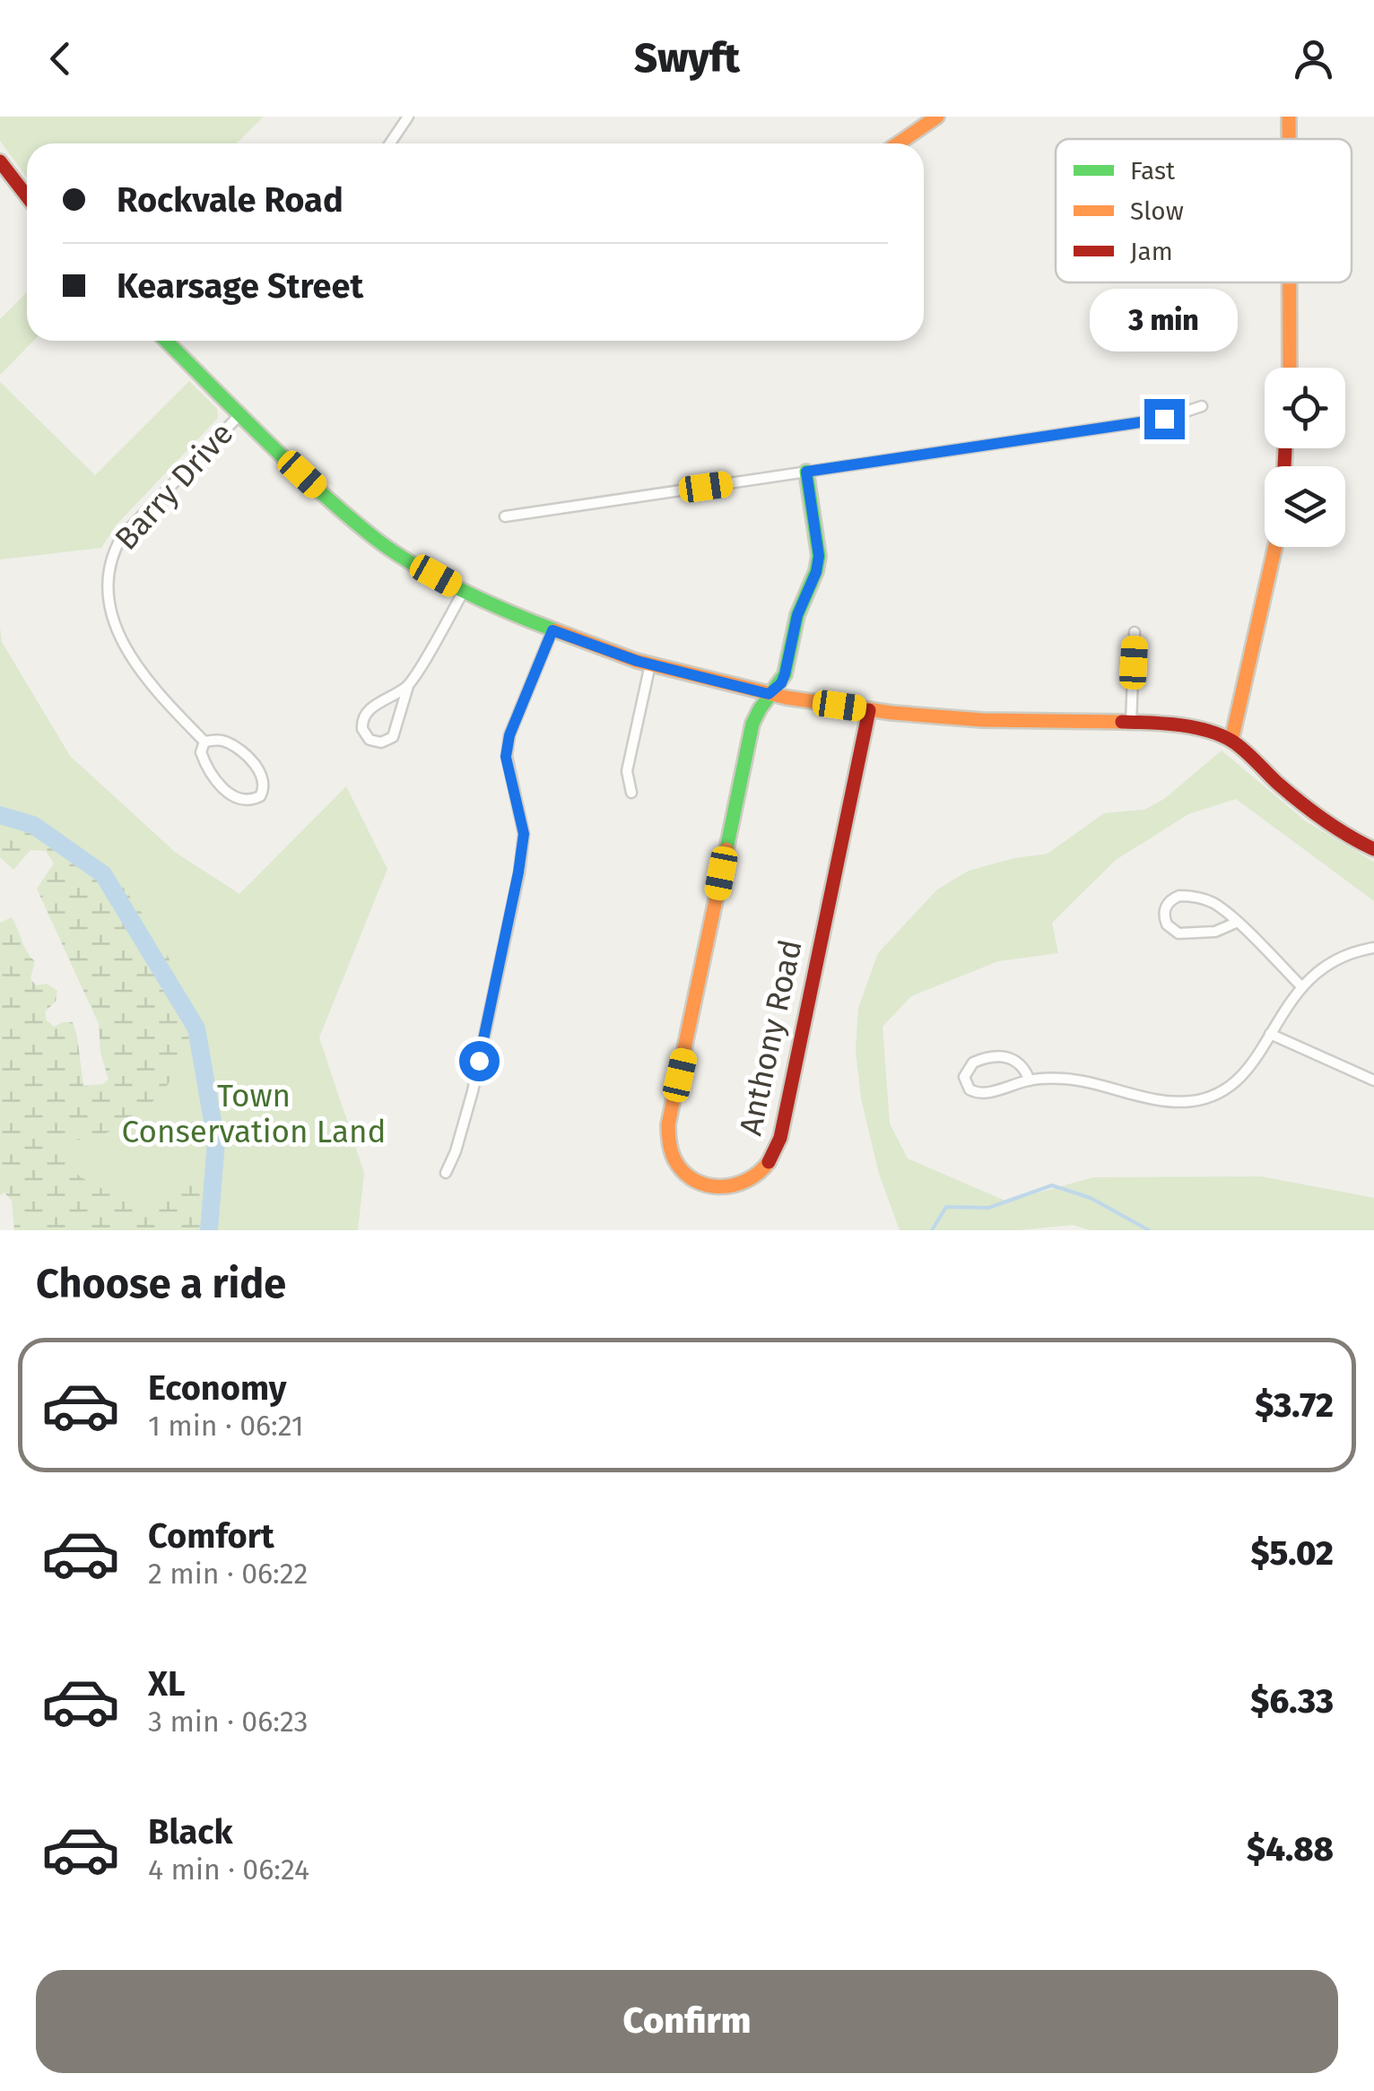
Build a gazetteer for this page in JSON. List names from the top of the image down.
{
  "streets": {
    "street": ["Barry Drive", "Anthony Road"]
  },
  "parks": ["Town Conservation Land"],
  "legend": ["Fast", "Slow", "Jam"],
  "page": {
    "header": "Swyft",
    "banner": ["Rockvale Road", "Kearsage Street"],
    "bubble": "3 min",
    "heading": "Choose a ride",
    "list": [
      {
        "name": "Economy",
        "note": "1 min · 06:21",
        "value": "$3.72"
      },
      {
        "name": "Comfort",
        "note": "2 min · 06:22",
        "value": "$5.02"
      },
      {
        "name": "XL",
        "note": "3 min · 06:23",
        "value": "$6.33"
      },
      {
        "name": "Black",
        "note": "4 min · 06:24",
        "value": "$4.88"
      }
    ],
    "buttons": "Confirm"
  }
}
